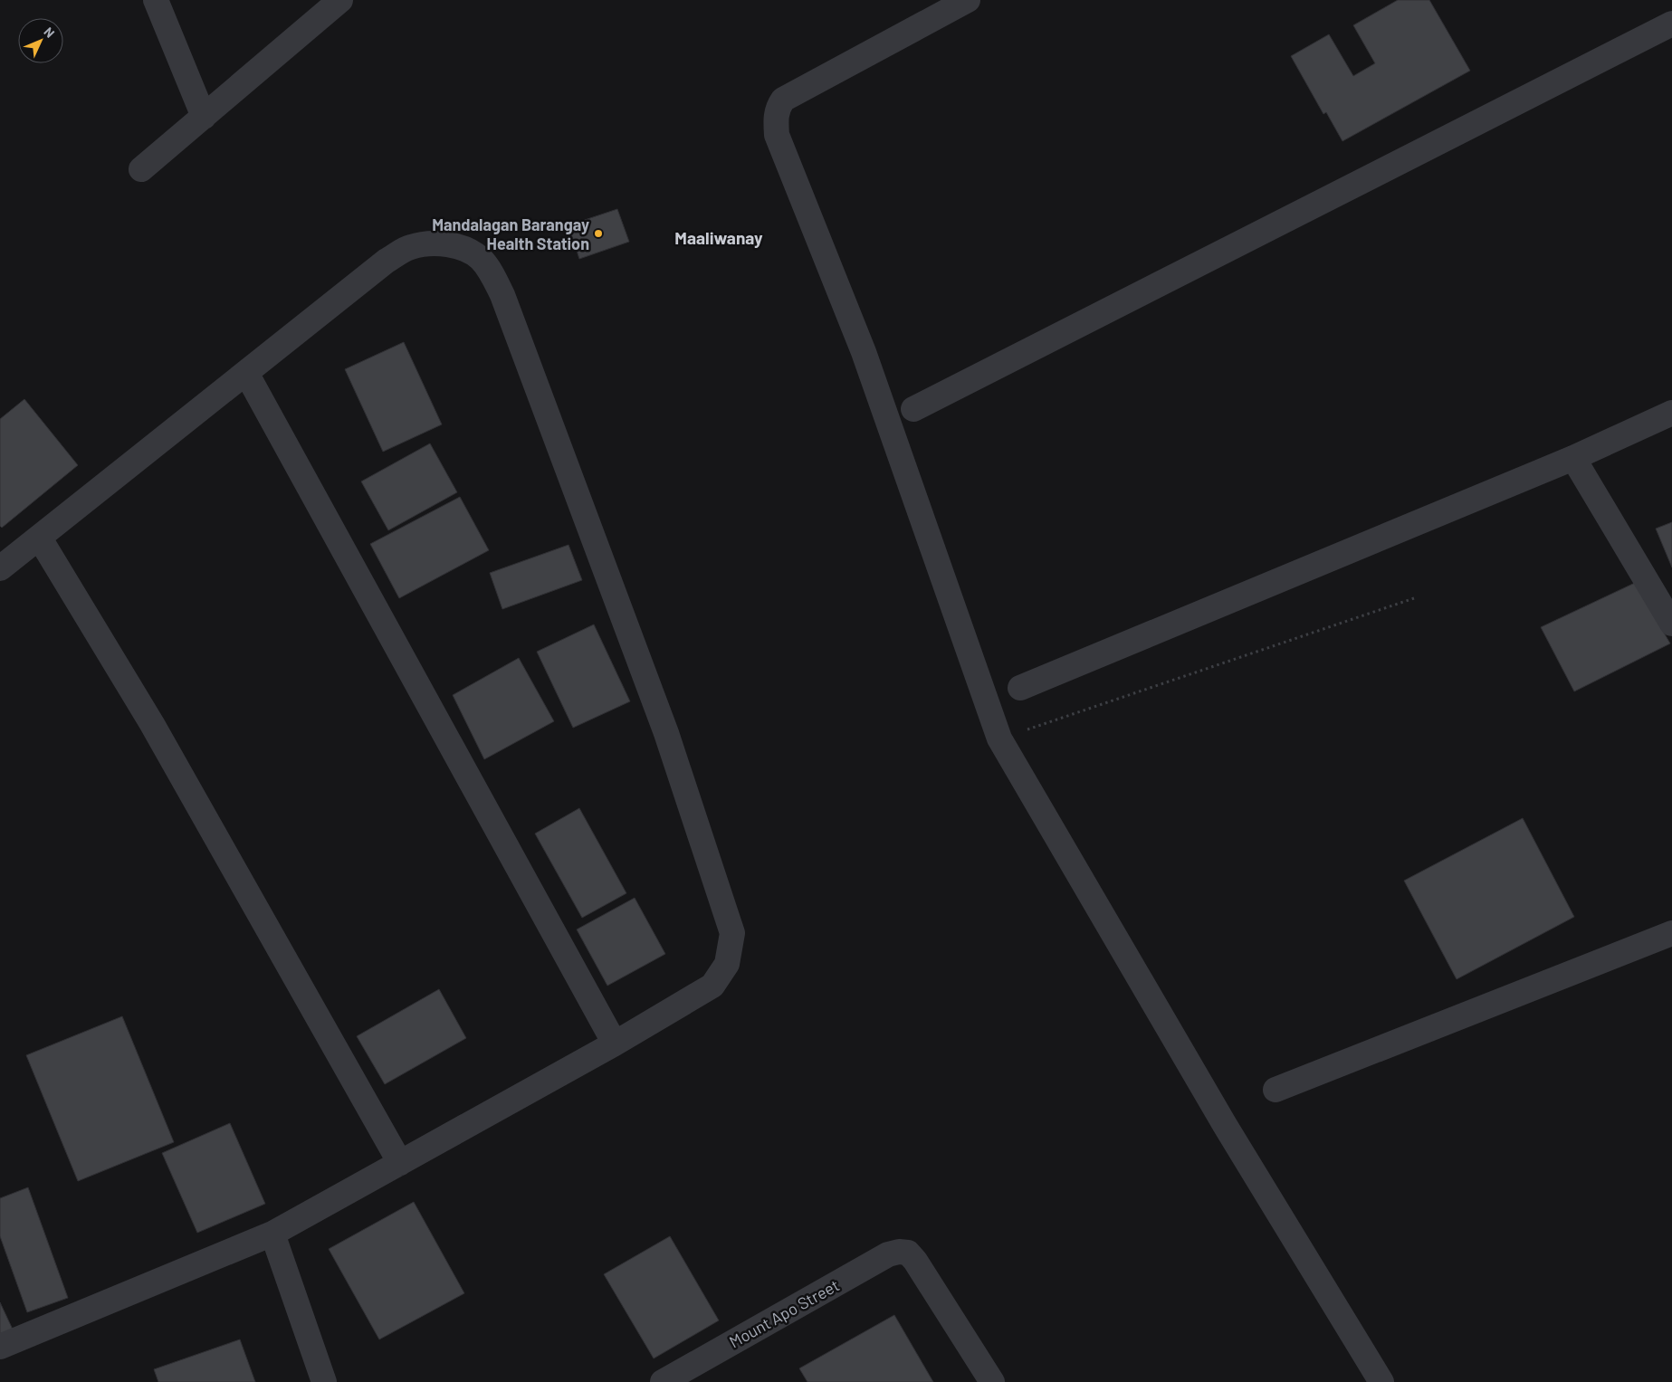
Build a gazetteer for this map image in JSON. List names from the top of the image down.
{
  "streets": {
    "street": ["Mount Apo Street"]
  },
  "districts": ["Maaliwanay"],
  "places": ["Mandalagan Barangay Health Station"],
  "north": "top right"
}
